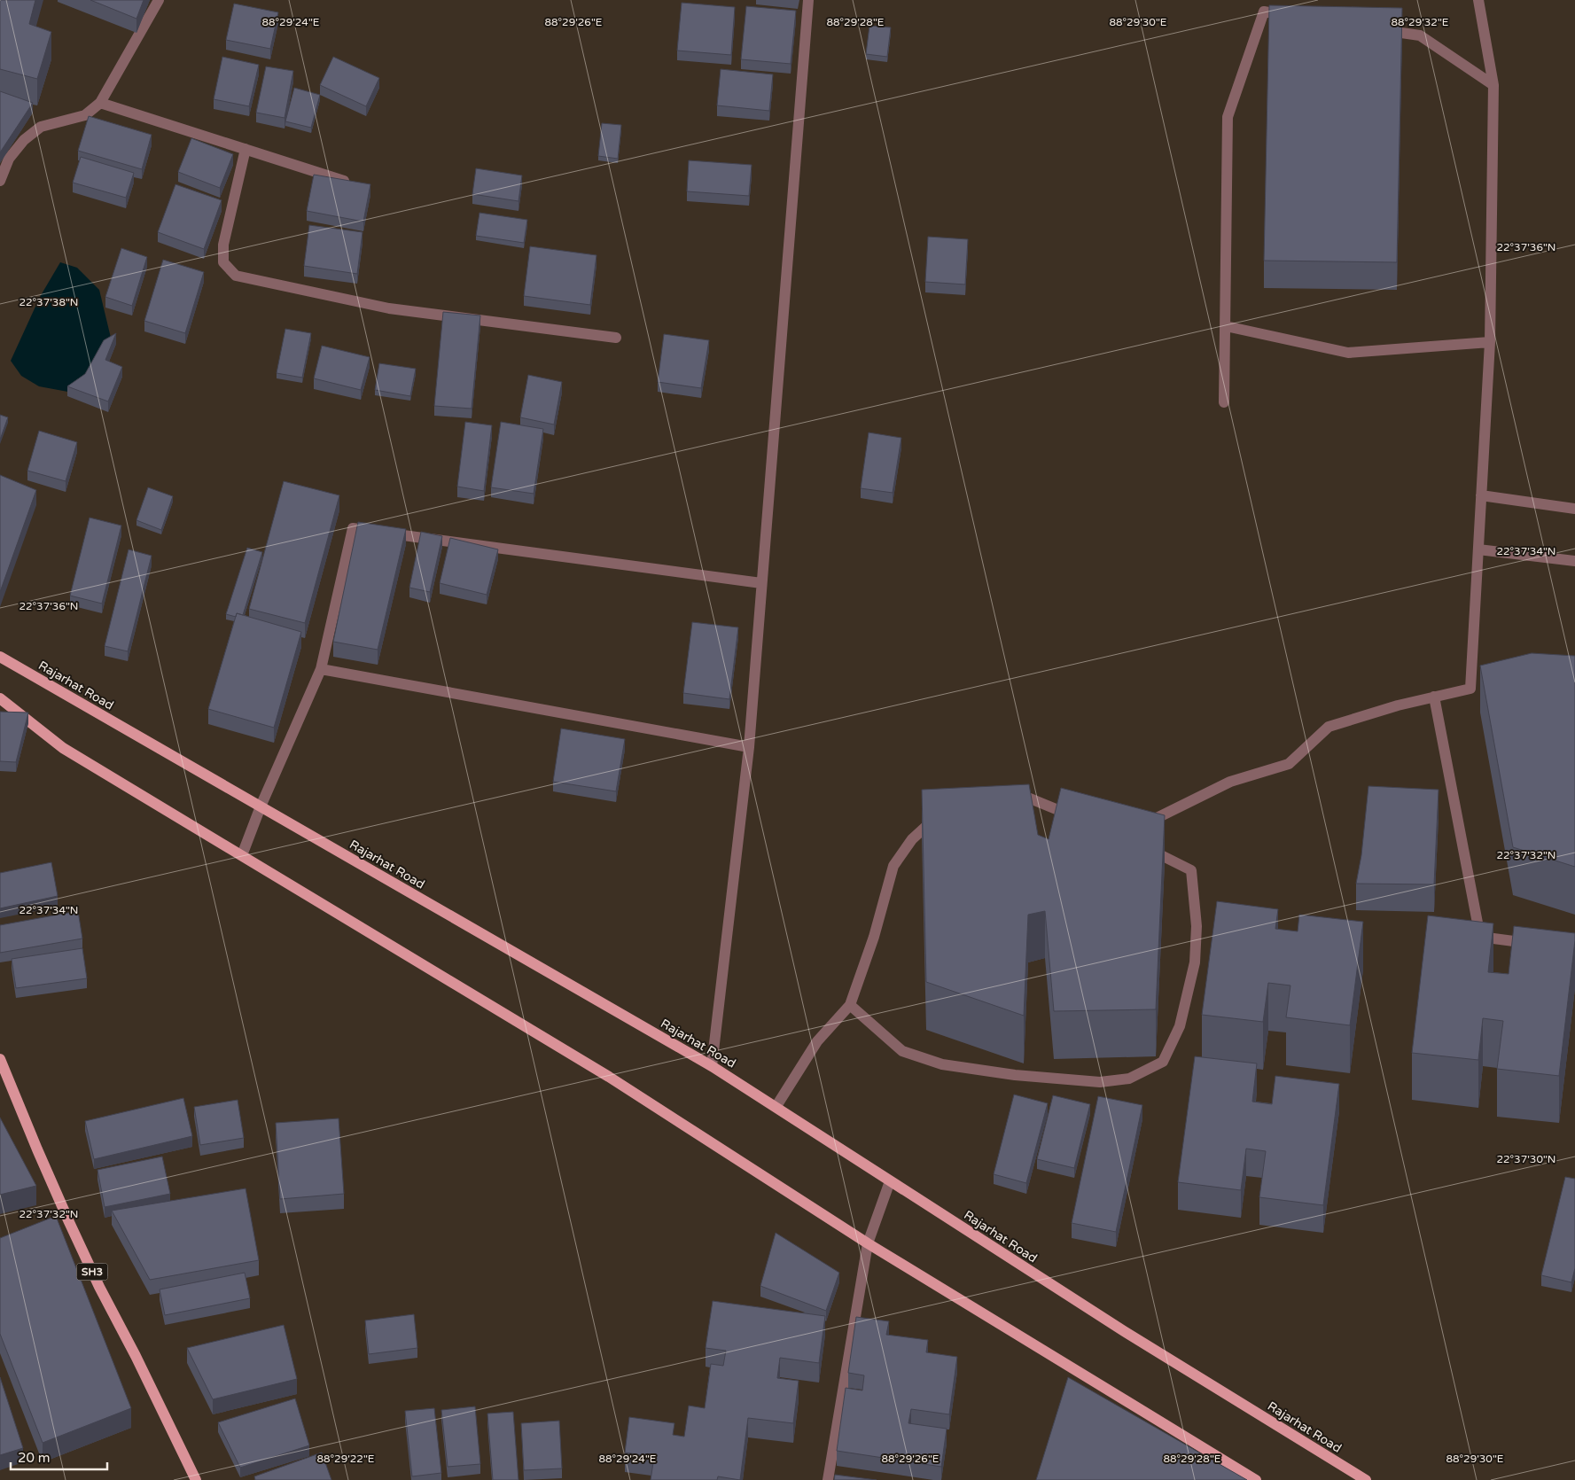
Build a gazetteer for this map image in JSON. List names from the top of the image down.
{
  "streets": {
    "main road": ["Rajarhat Road", "SH3"]
  },
  "scale_bar": "20 m",
  "coordinates": [
    "88°29'24\"E",
    "88°29'26\"E",
    "88°29'28\"E",
    "88°29'30\"E",
    "88°29'32\"E",
    "22°37'36\"N",
    "22°37'38\"N",
    "22°37'34\"N",
    "22°37'32\"N",
    "22°37'30\"N",
    "88°29'22\"E"
  ]
}
